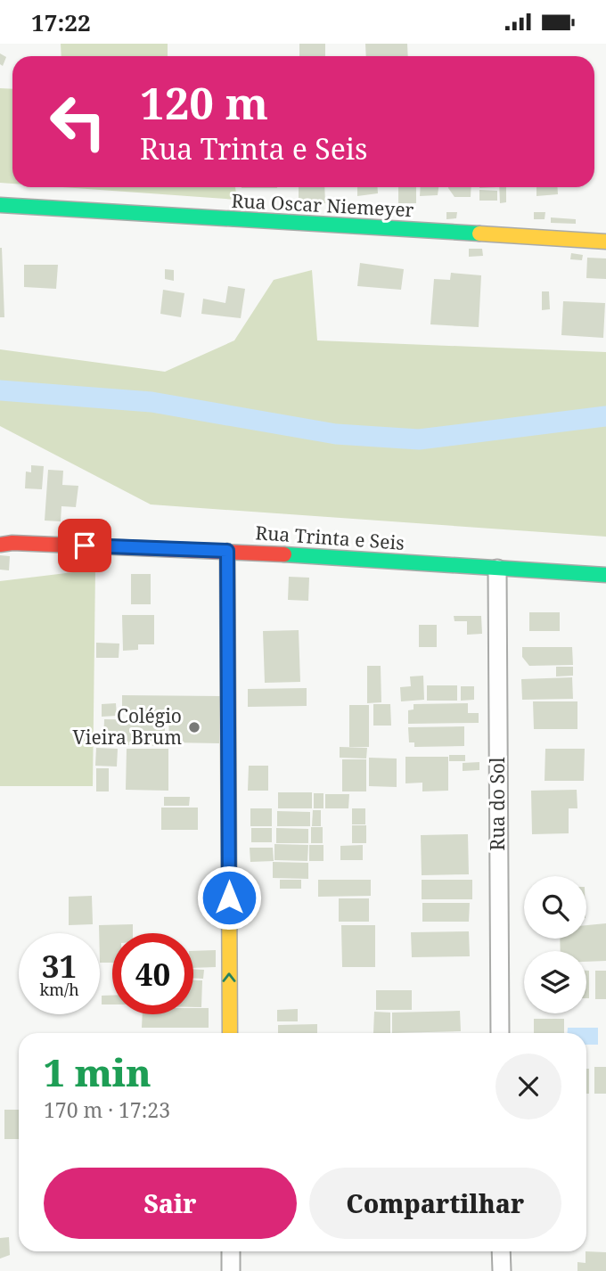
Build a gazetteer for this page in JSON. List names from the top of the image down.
{
  "streets": {
    "street": ["Rua Oscar Niemeyer", "Rua Trinta e Seis", "Rua do Sol"]
  },
  "crossings": [
    ["Rua Trinta e Seis", "Rua do Sol"]
  ],
  "places": ["Colégio Vieira Brum"],
  "page": {
    "status": "17:22",
    "turn": ["120 m", "Rua Trinta e Seis"],
    "speed": "31 km/h",
    "limit": "40",
    "heading": ["1 min", "170 m · 17:23"],
    "buttons": ["Sair", "Compartilhar"]
  }
}
